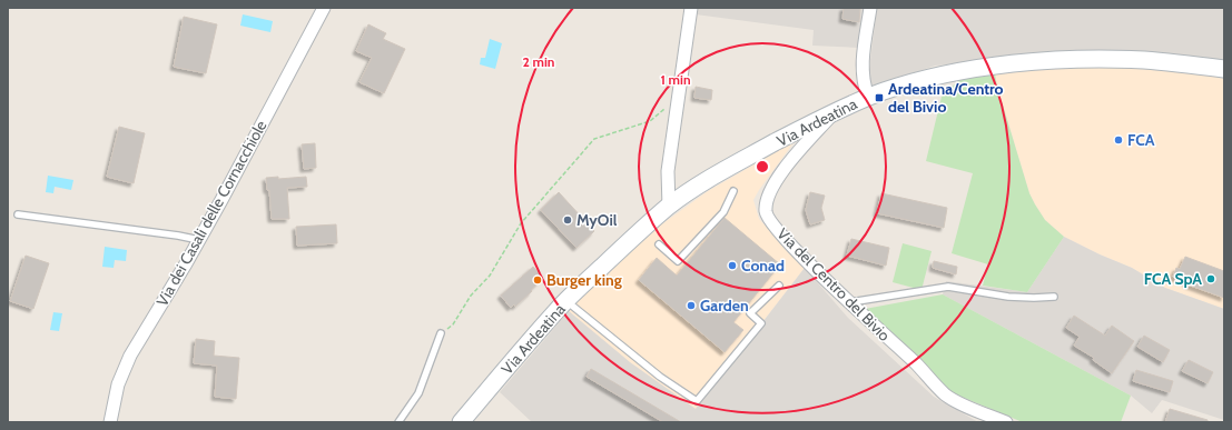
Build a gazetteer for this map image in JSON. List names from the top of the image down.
{
  "streets": {
    "main road": ["Via Ardeatina"],
    "street": ["Via dei Casali delle Cornacchiole", "Via del Centro del Bivio"]
  },
  "crossings": [
    ["Via Ardeatina", "Via del Centro del Bivio"]
  ],
  "places": {
    "transit": ["Ardeatina/Centro del Bivio"],
    "other": [
      "FCA",
      "MyOil",
      "Conad",
      "FCA SpA",
      "Burger king",
      "Garden"
    ]
  },
  "rings": ["2 min", "1 min"]
}
